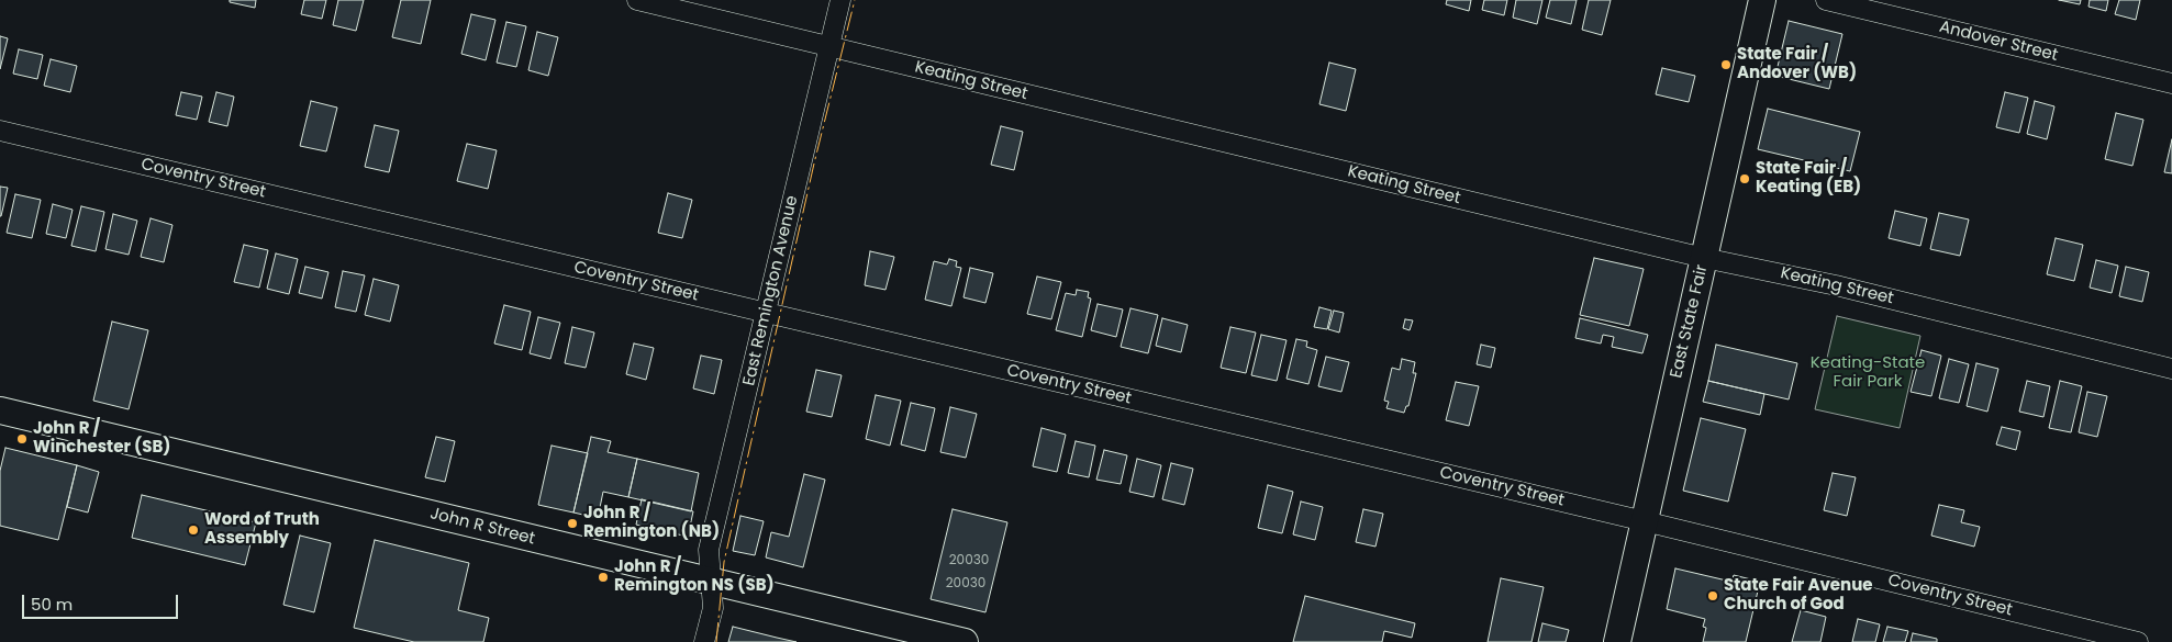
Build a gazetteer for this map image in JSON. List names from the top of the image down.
{
  "streets": {
    "main road": ["East State Fair", "John R Street"],
    "street": [
      "Andover Street",
      "Keating Street",
      "Coventry Street",
      "East Remington Avenue"
    ]
  },
  "crossings": [
    ["Keating Street", "East Remington Avenue"],
    ["Keating Street", "East State Fair"],
    ["Coventry Street", "East Remington Avenue"],
    ["Coventry Street", "East State Fair"],
    ["East Remington Avenue", "John R Street"]
  ],
  "parks": ["Keating-State Fair Park"],
  "places": [
    "State Fair / Andover (WB)",
    "State Fair / Keating (EB)",
    "John R / Winchester (SB)",
    "John R / Remington (NB)",
    "Word of Truth Assembly",
    "John R / Remington NS (SB)",
    "State Fair Avenue Church of God"
  ],
  "house_numbers": ["20030", "20030"],
  "scale_bar": "50 m"
}
